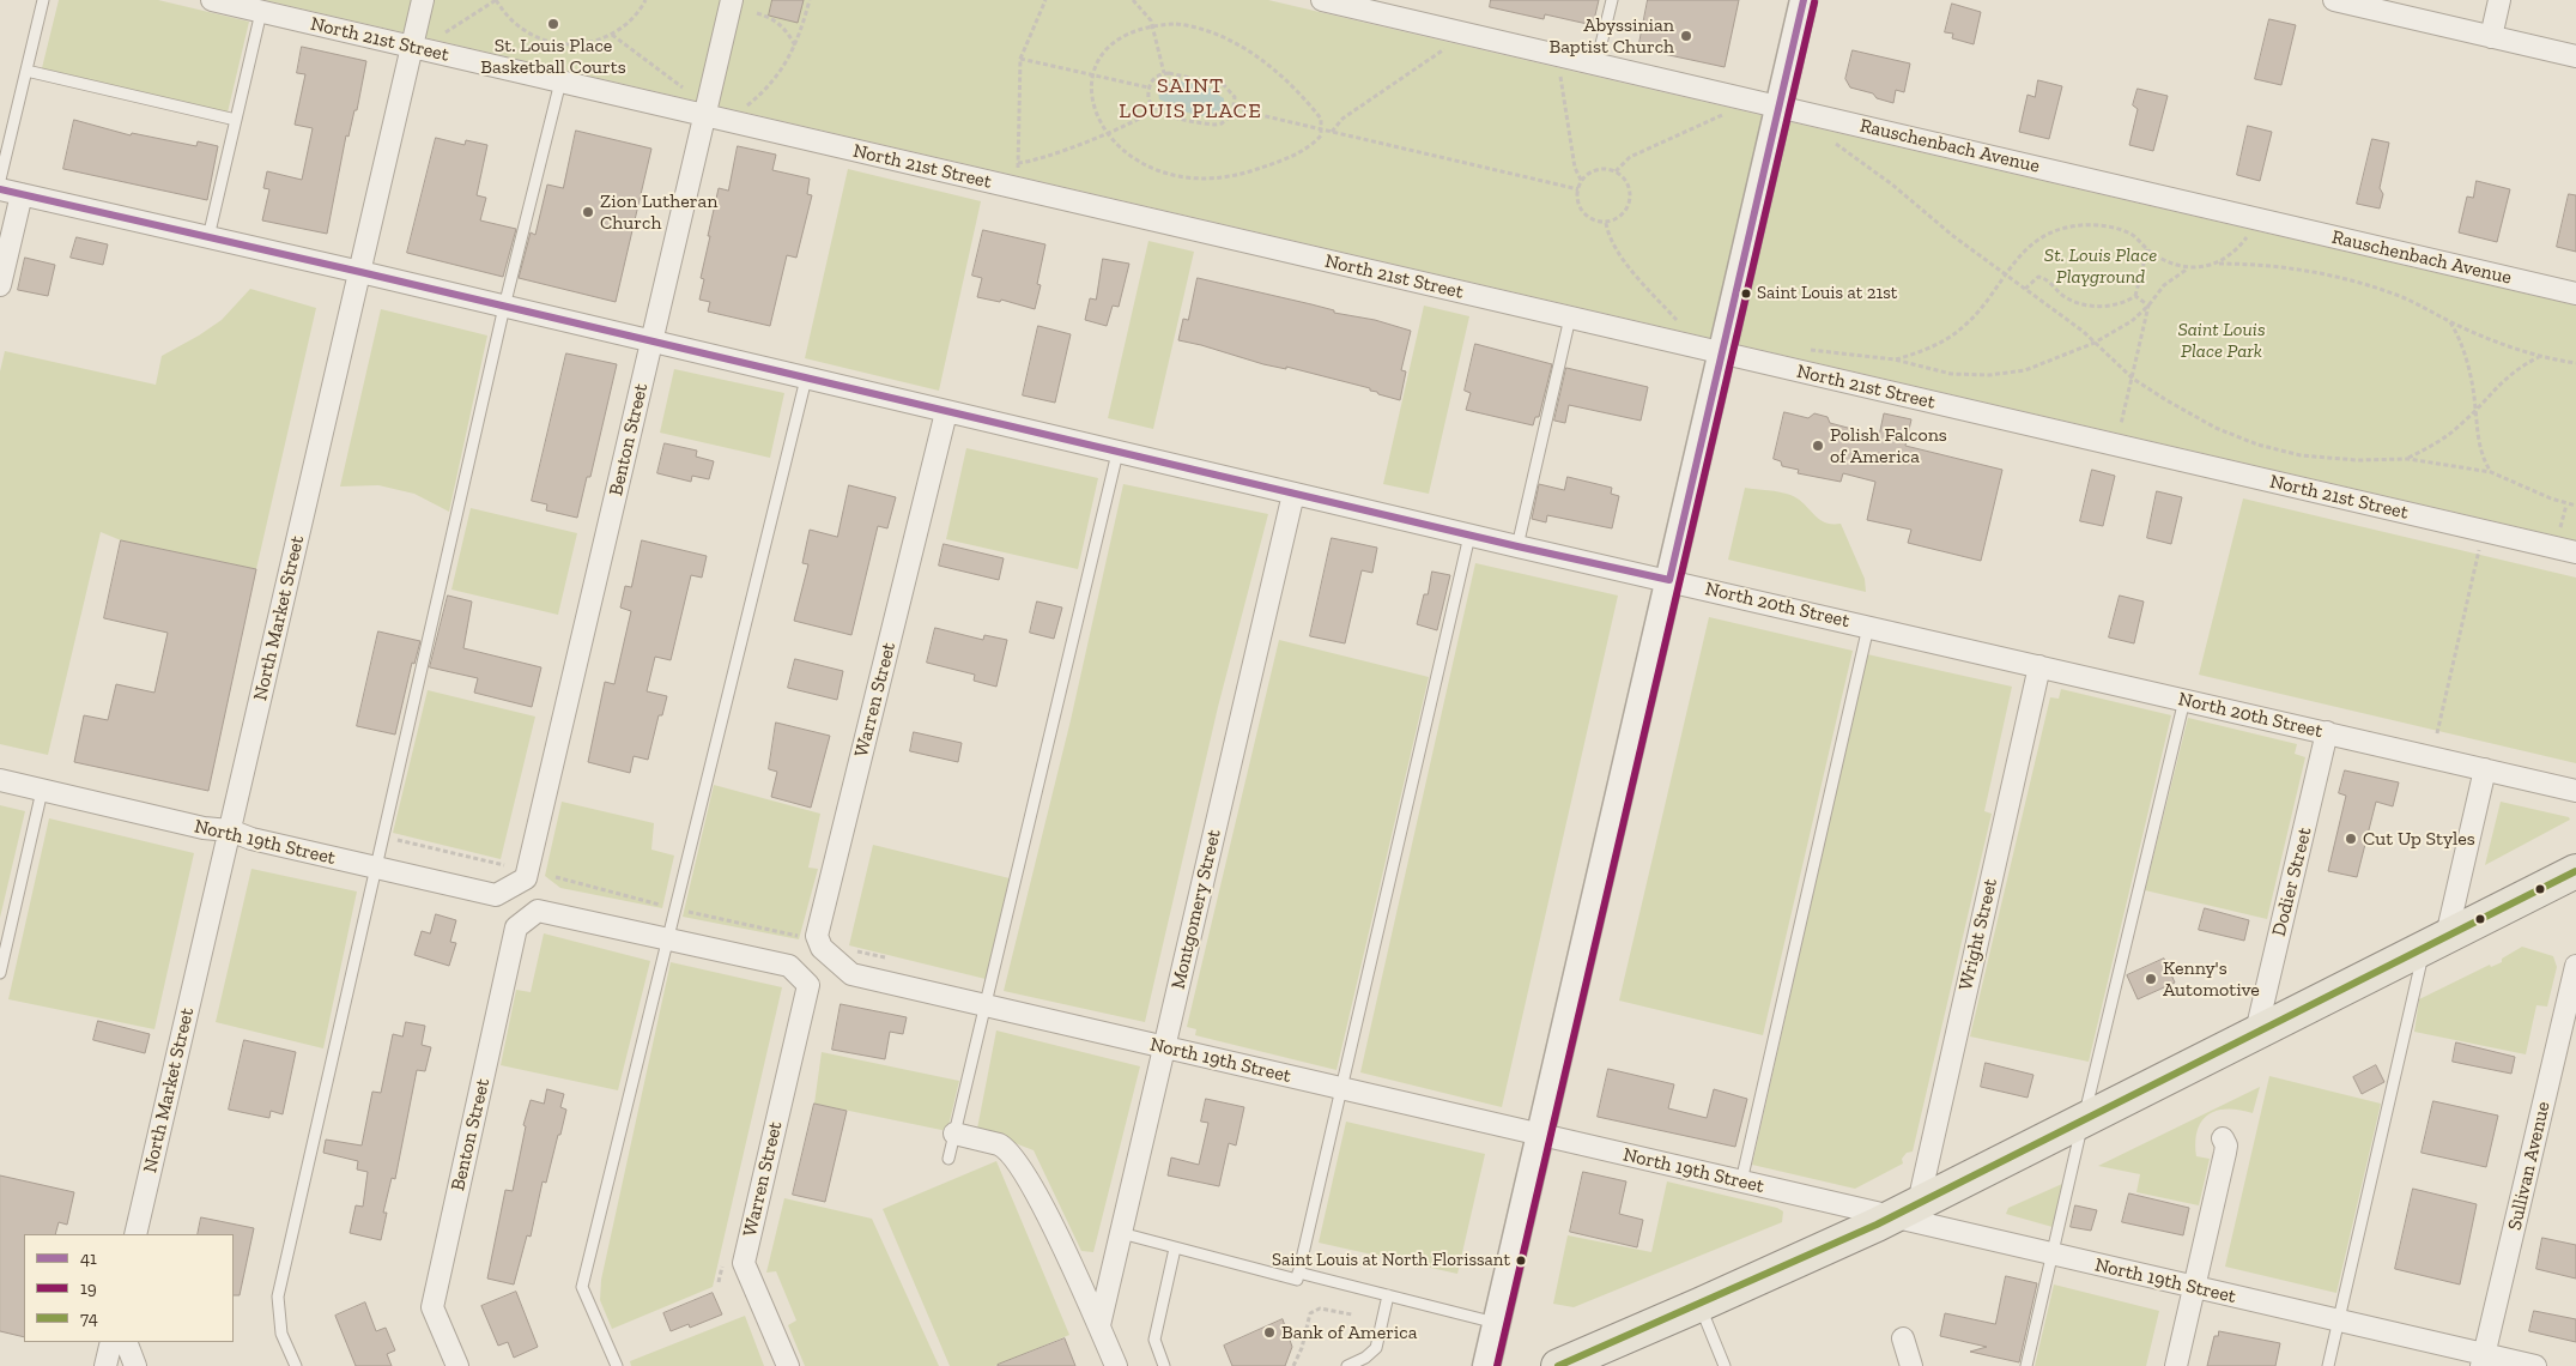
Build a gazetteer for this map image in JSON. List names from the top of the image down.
{
  "streets": {
    "street": [
      "North 21st Street",
      "Rauschenbach Avenue",
      "Benton Street",
      "North 20th Street",
      "North Market Street",
      "Warren Street",
      "North 19th Street",
      "Dodier Street",
      "Montgomery Street",
      "Wright Street",
      "Sullivan Avenue"
    ]
  },
  "crossings": [
    ["North 21st Street", "Benton Street"],
    ["North 21st Street", "North Market Street"],
    ["Benton Street", "North 20th Street"],
    ["Benton Street", "Warren Street"],
    ["Benton Street", "North 19th Street"],
    ["North 20th Street", "North Market Street"],
    ["North 20th Street", "Warren Street"],
    ["North 20th Street", "Dodier Street"],
    ["North 20th Street", "Montgomery Street"],
    ["North 20th Street", "Wright Street"],
    ["North Market Street", "North 19th Street"],
    ["Warren Street", "North 19th Street"],
    ["North 19th Street", "Montgomery Street"],
    ["North 19th Street", "Wright Street"],
    ["North 19th Street", "Sullivan Avenue"]
  ],
  "districts": ["SAINT LOUIS PLACE"],
  "parks": ["St. Louis Place Playground", "Saint Louis Place Park"],
  "places": [
    "St. Louis Place Basketball Courts",
    "Abyssinian Baptist Church",
    "Zion Lutheran Church",
    "Saint Louis at 21st",
    "Polish Falcons of America",
    "Cut Up Styles",
    "Kenny's Automotive",
    "Saint Louis at North Florissant",
    "Bank of America"
  ],
  "lines": ["transit line 41", "transit line 19", "transit line 74"],
  "legend": ["41", "19", "74"]
}
